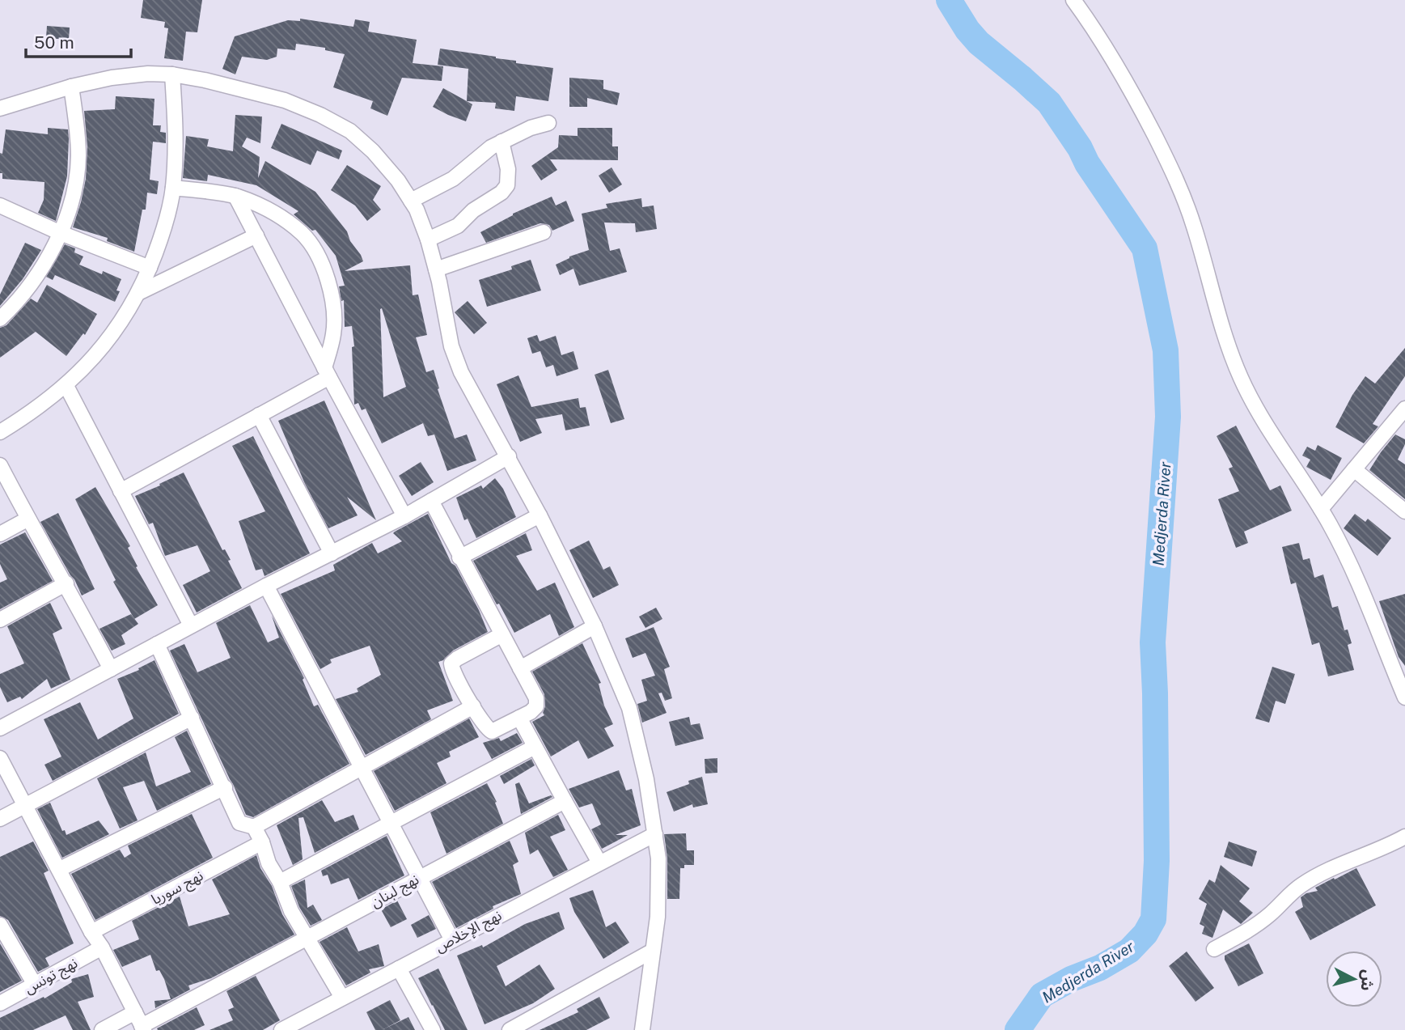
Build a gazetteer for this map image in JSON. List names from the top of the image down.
{
  "streets": {
    "street": [
      "نهج سوريا",
      "نهج لبنان",
      "نهج الإخلاص",
      "نهج تونس"
    ]
  },
  "water": ["Medjerda River"],
  "scale_bar": "50 m",
  "north": "right"
}
